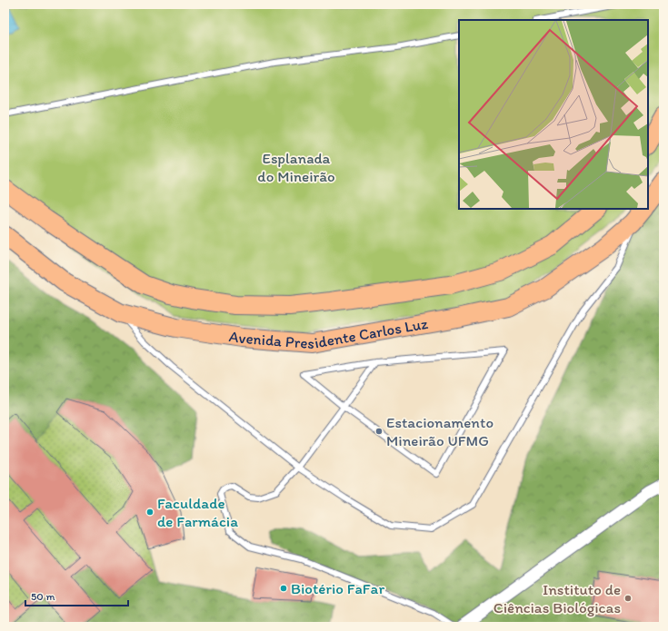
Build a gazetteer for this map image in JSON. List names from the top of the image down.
{
  "streets": {
    "main road": ["Avenida Presidente Carlos Luz"]
  },
  "parks": ["Esplanada do Mineirão"],
  "places": [
    "Estacionamento Mineirão UFMG",
    "Faculdade de Farmácia",
    "Biotério FaFar",
    "Instituto de Ciências Biológicas"
  ],
  "scale_bar": "50 m"
}
